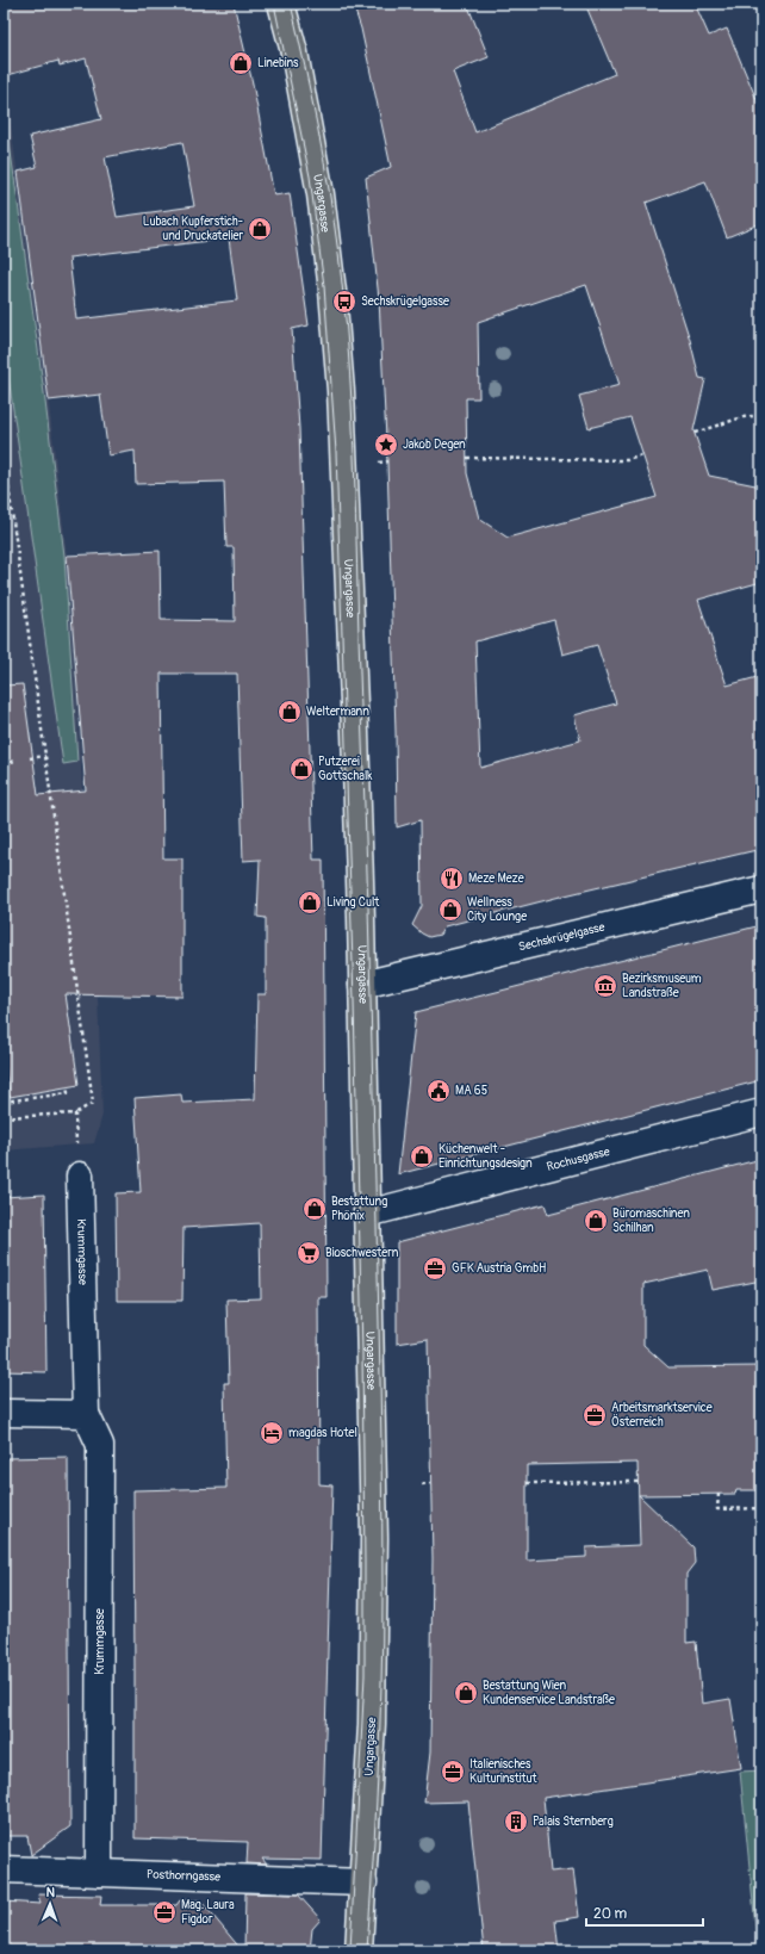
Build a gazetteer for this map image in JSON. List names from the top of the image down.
{
  "streets": {
    "main road": ["Ungargasse"],
    "street": [
      "Sechskrügelgasse",
      "Rochusgasse",
      "Krummgasse",
      "Posthorngasse"
    ]
  },
  "crossings": [
    ["Ungargasse", "Sechskrügelgasse"],
    ["Ungargasse", "Rochusgasse"],
    ["Ungargasse", "Posthorngasse"],
    ["Krummgasse", "Posthorngasse"]
  ],
  "places": {
    "shop": [
      "Linebins",
      "Lubach Kupferstich- und Druckatelier",
      "Weltermann",
      "Putzerei Gottschalk",
      "Living Cult",
      "Wellness City Lounge",
      "Küchenwelt - Einrichtungsdesign",
      "Bestattung Phönix",
      "Büromaschinen Schilhan",
      "Bestattung Wien Kundenservice Landstraße"
    ],
    "bus stop": ["Sechskrügelgasse"],
    "place": ["Jakob Degen"],
    "restaurant": ["Meze Meze"],
    "museum": ["Bezirksmuseum Landstraße"],
    "public building": ["MA 65"],
    "supermarket": ["Bioschwestern"],
    "office": [
      "GFK Austria GmbH",
      "Arbeitsmarktservice Österreich",
      "Italienisches Kulturinstitut",
      "Mag. Laura Figdor"
    ],
    "hotel": ["magdas Hotel"],
    "building": ["Palais Sternberg"]
  },
  "scale_bar": "20 m",
  "north": "top"
}
